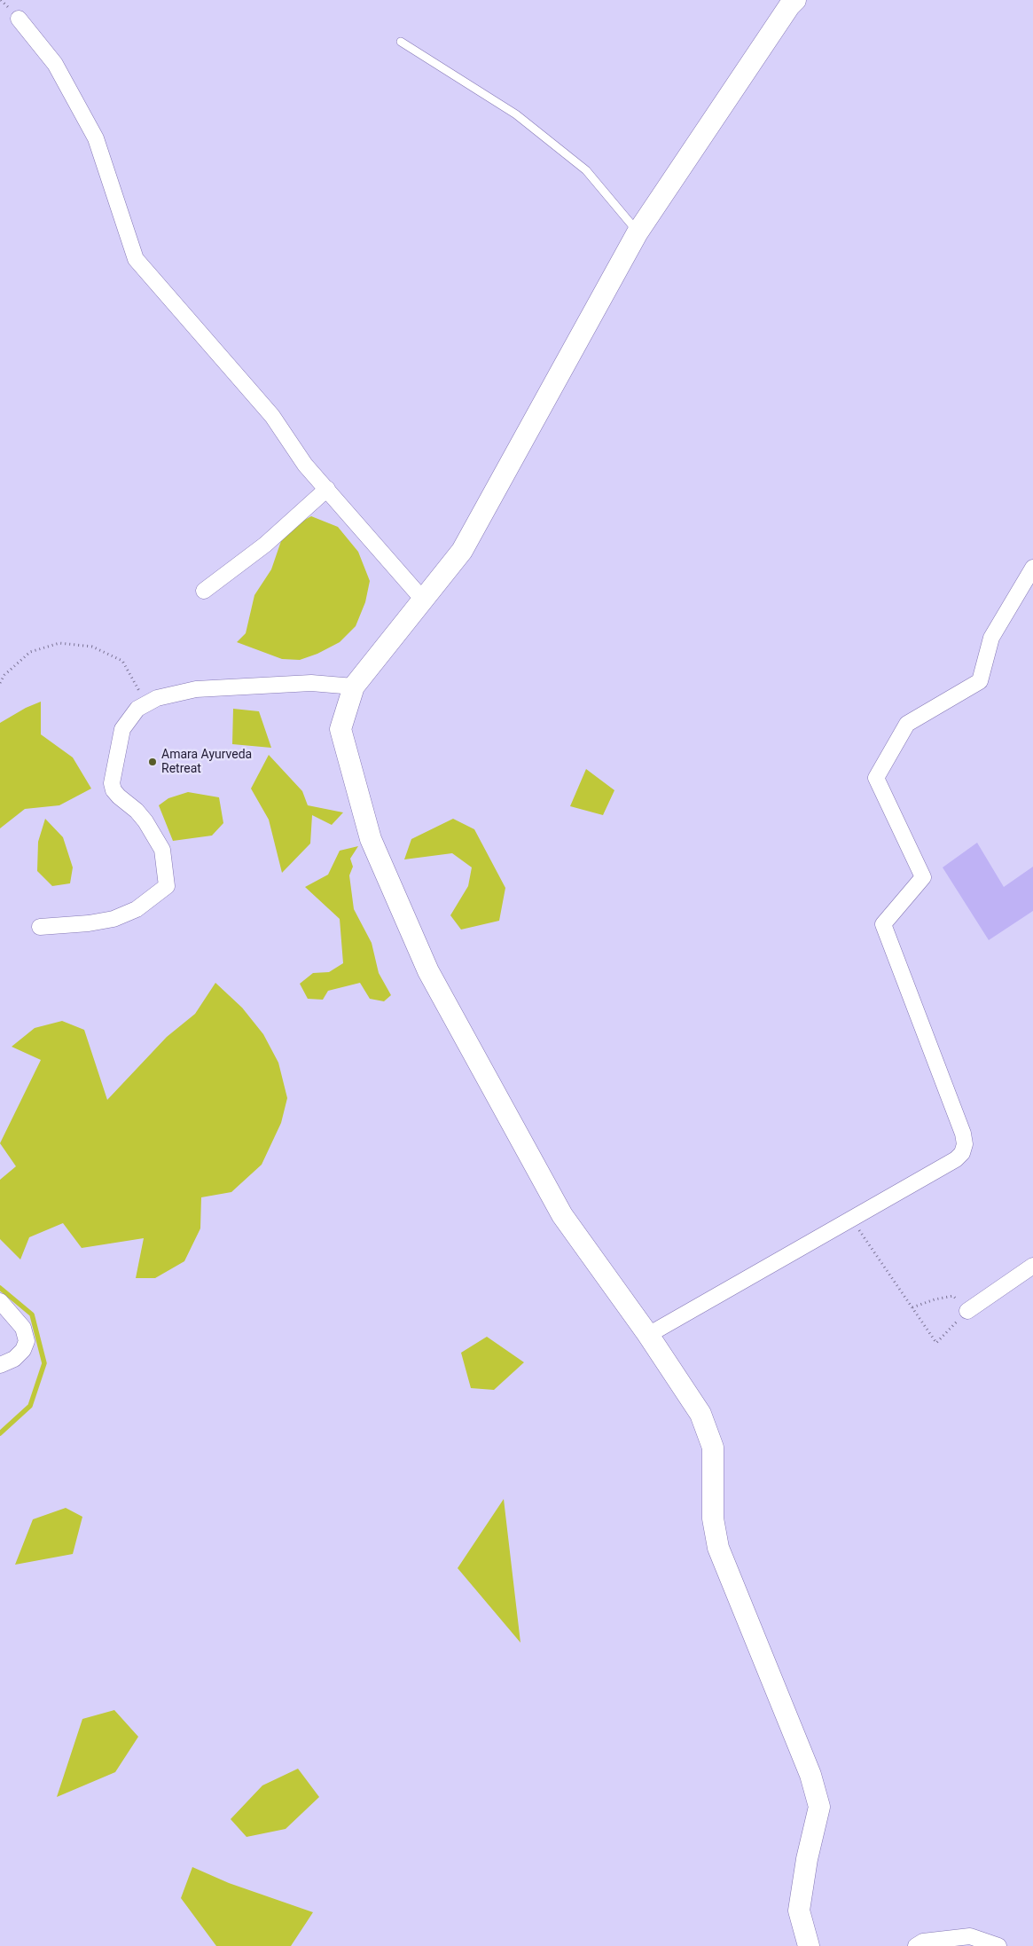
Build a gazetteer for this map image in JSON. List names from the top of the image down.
{
  "places": ["Amara Ayurveda Retreat"]
}
